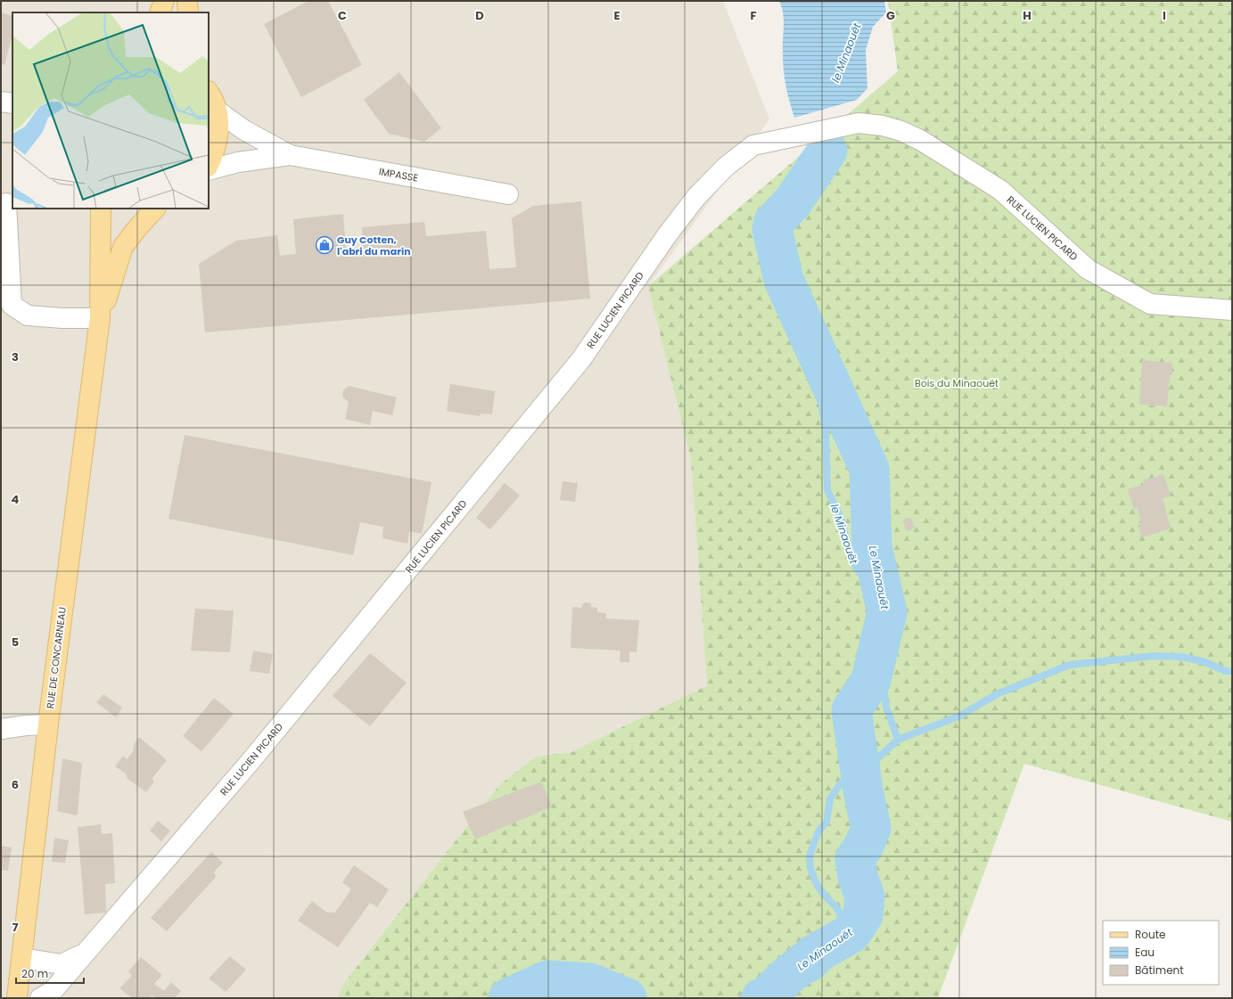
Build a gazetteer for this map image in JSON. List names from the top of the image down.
{
  "streets": {
    "main road": ["RUE DE CONCARNEAU"],
    "street": ["IMPASSE", "RUE LUCIEN PICARD"]
  },
  "crossings": [
    ["RUE LUCIEN PICARD", "RUE DE CONCARNEAU"]
  ],
  "water": ["le Minaouët", "Le Minaouët"],
  "parks": ["Bois du Minaouët"],
  "places": {
    "shop": ["Guy Cotten, l'abri du marin"]
  },
  "legend": ["Route", "Eau", "Bâtiment"],
  "scale_bar": "20 m",
  "grid": {
    "columns": [
      "C",
      "D",
      "E",
      "F",
      "G",
      "H",
      "I"
    ],
    "rows": [
      "3",
      "4",
      "5",
      "6",
      "7"
    ]
  }
}
